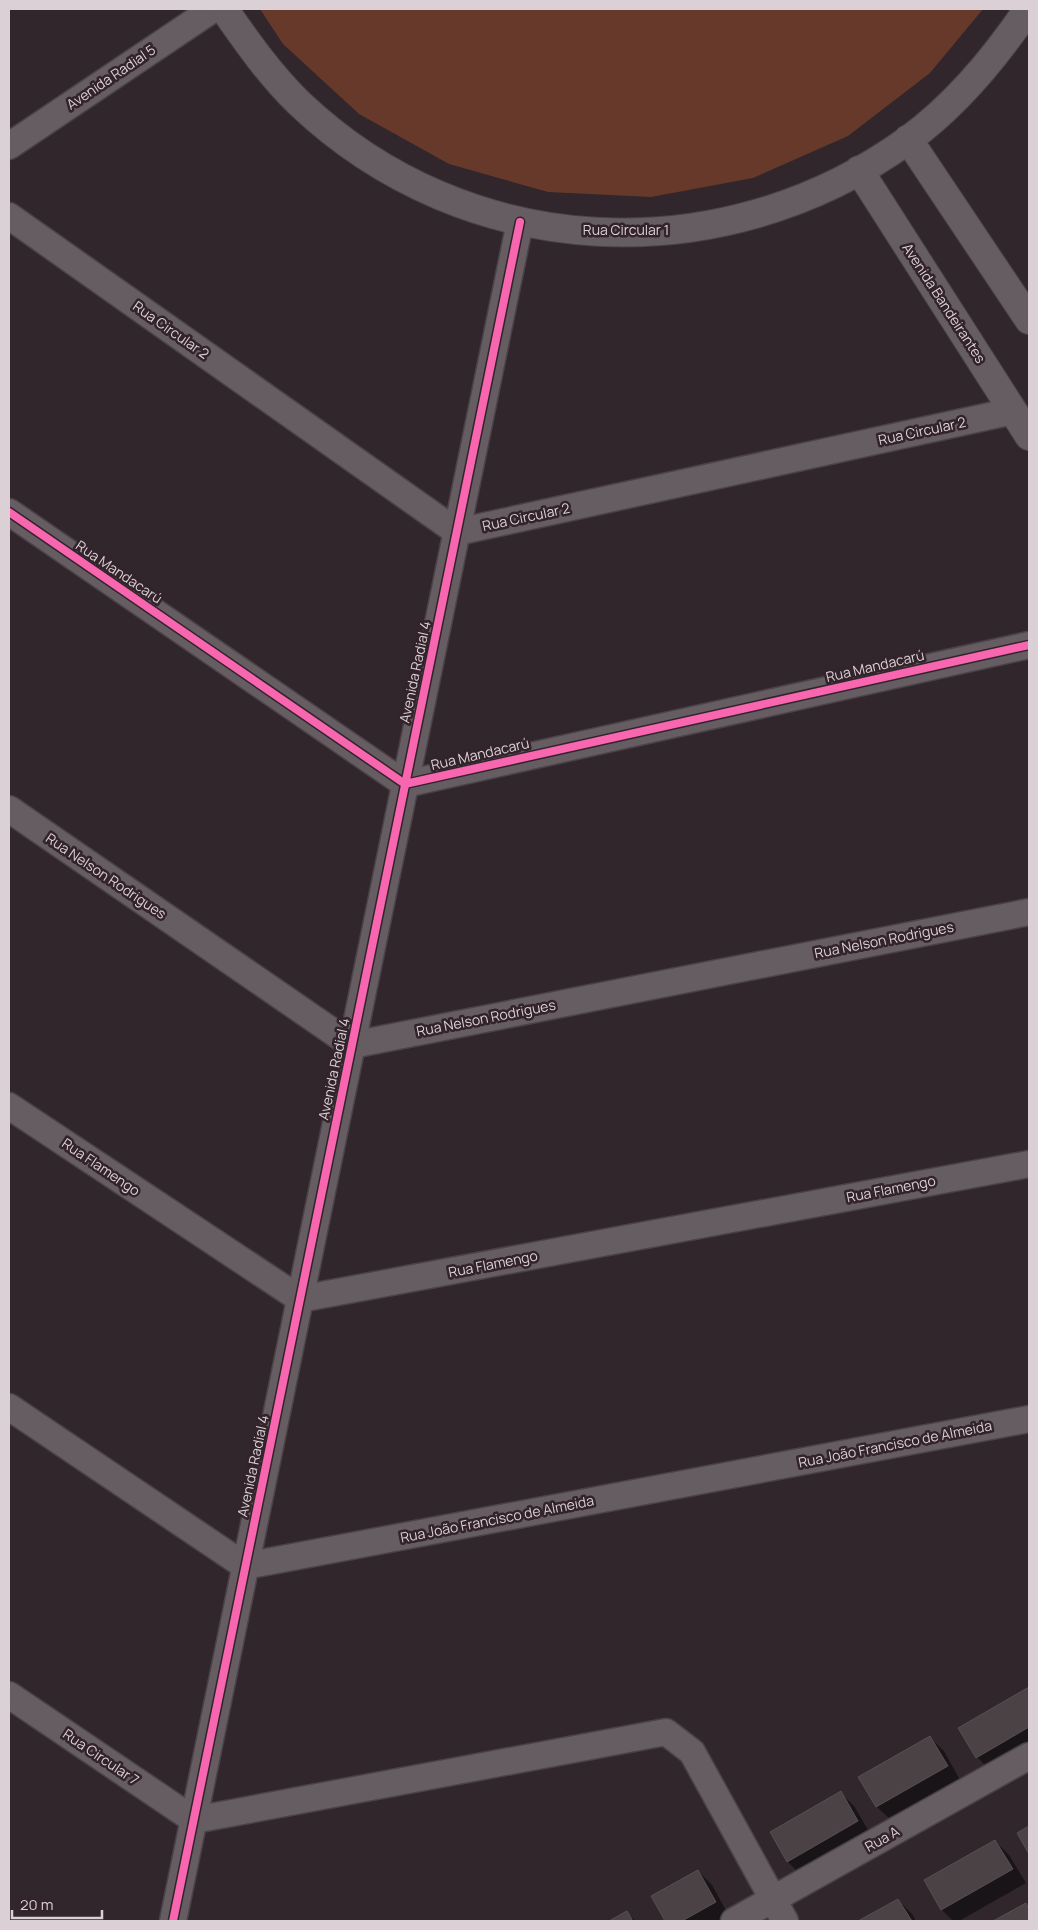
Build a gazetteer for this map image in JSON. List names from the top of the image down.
{
  "streets": {
    "street": [
      "Avenida Radial 5",
      "Rua Circular 1",
      "Avenida Bandeirantes",
      "Rua Circular 2",
      "Rua Mandacarú",
      "Avenida Radial 4",
      "Rua Nelson Rodrigues",
      "Rua Flamengo",
      "Rua João Francisco de Almeida",
      "Rua Circular 7",
      "Rua A"
    ]
  },
  "crossings": [
    ["Rua Circular 1", "Avenida Bandeirantes"],
    ["Rua Circular 1", "Avenida Radial 4"],
    ["Avenida Bandeirantes", "Rua Circular 2"],
    ["Rua Circular 2", "Avenida Radial 4"],
    ["Rua Mandacarú", "Avenida Radial 4"],
    ["Avenida Radial 4", "Rua Nelson Rodrigues"],
    ["Avenida Radial 4", "Rua Flamengo"],
    ["Avenida Radial 4", "Rua João Francisco de Almeida"],
    ["Avenida Radial 4", "Rua Circular 7"]
  ],
  "scale_bar": "20 m"
}
